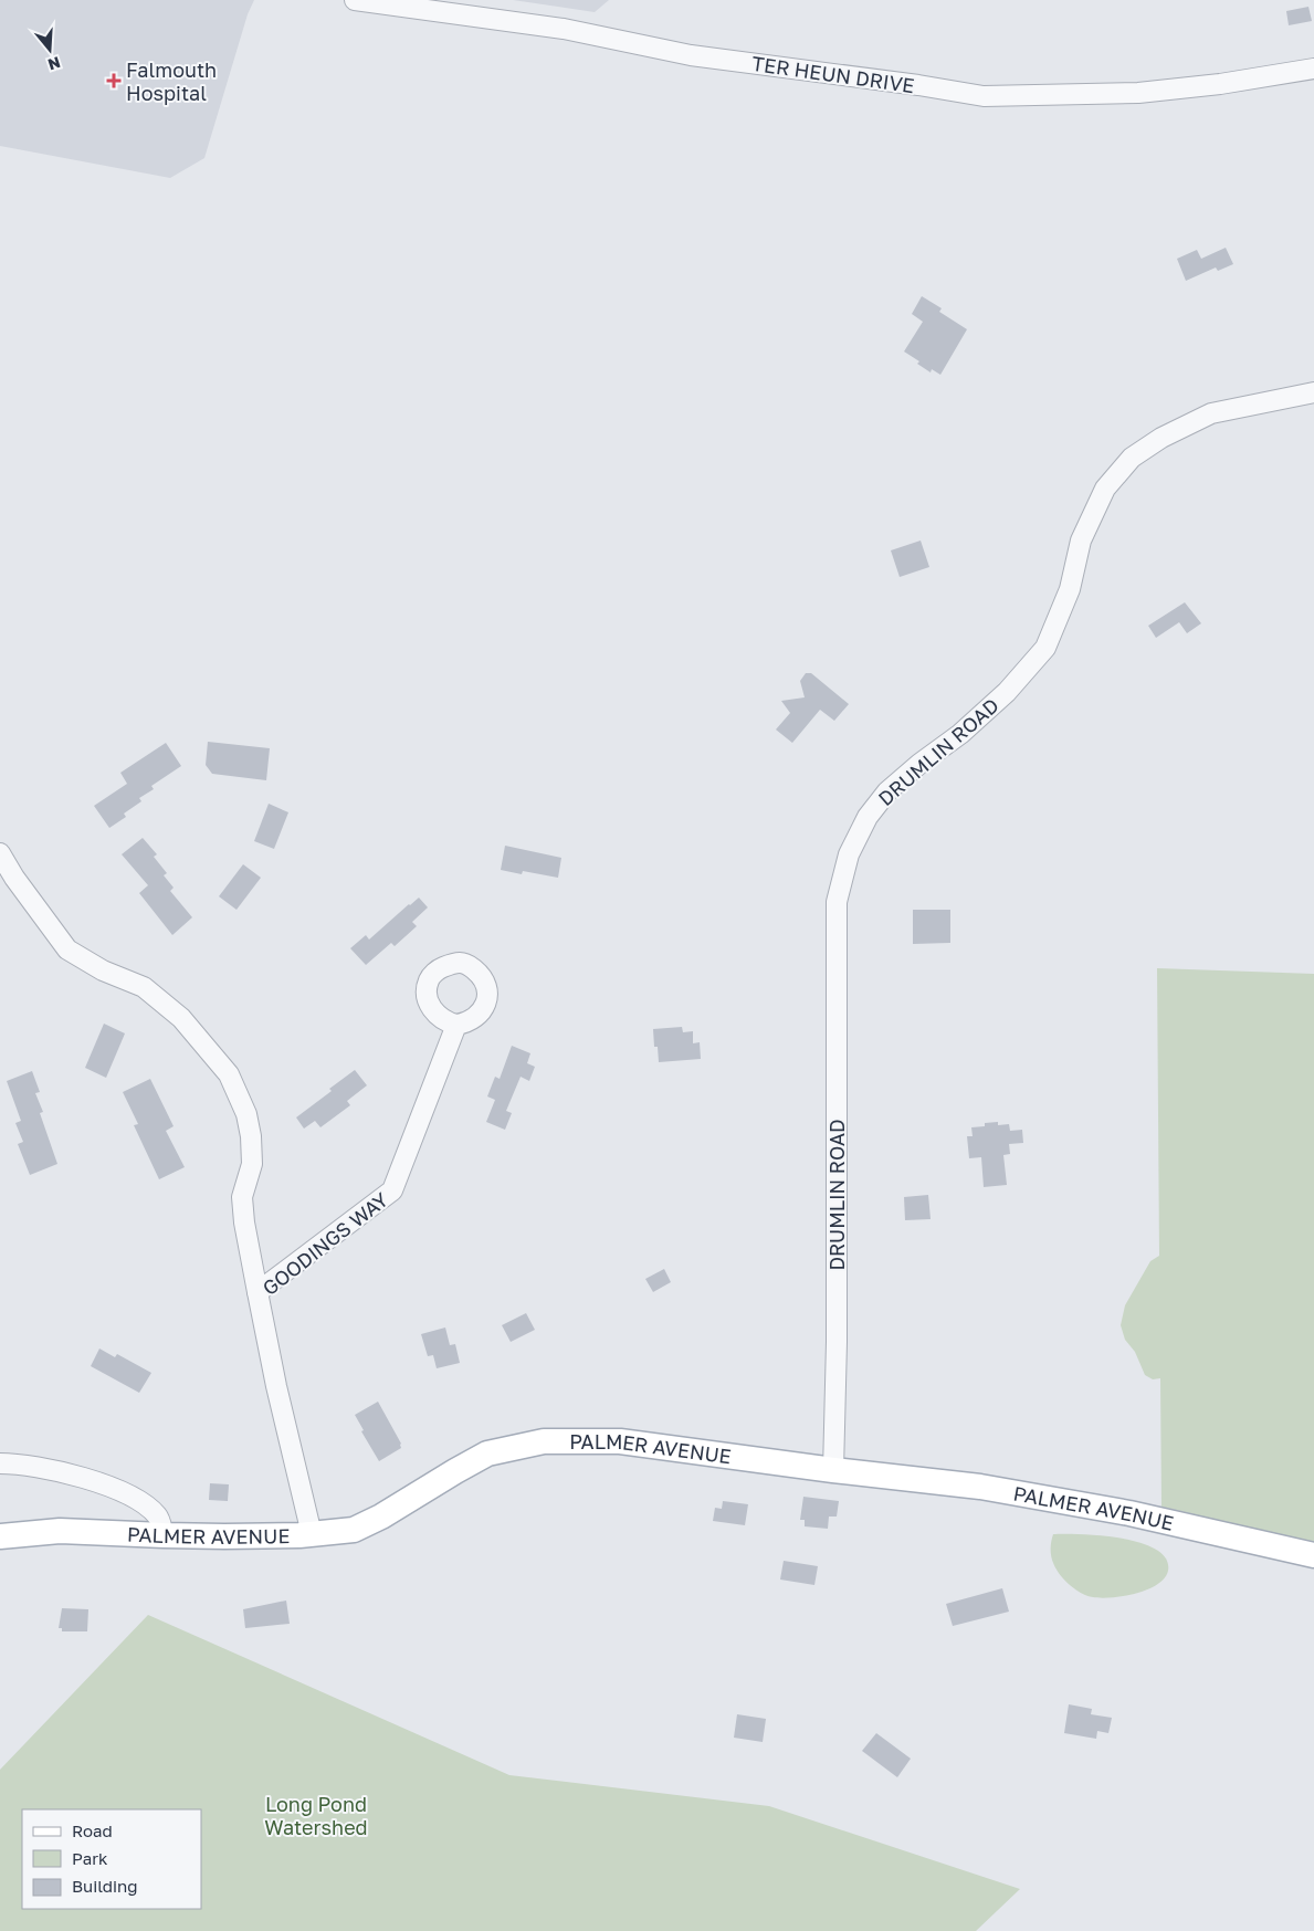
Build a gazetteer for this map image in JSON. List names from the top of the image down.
{
  "streets": {
    "main road": ["PALMER AVENUE"],
    "street": ["TER HEUN DRIVE", "DRUMLIN ROAD", "GOODINGS WAY"]
  },
  "crossings": [
    ["DRUMLIN ROAD", "PALMER AVENUE"],
    ["GOODINGS WAY", "PALMER AVENUE"]
  ],
  "parks": ["Long Pond Watershed"],
  "places": {
    "health": ["Falmouth Hospital"]
  },
  "legend": ["Road", "Park", "Building"],
  "north": "bottom"
}
